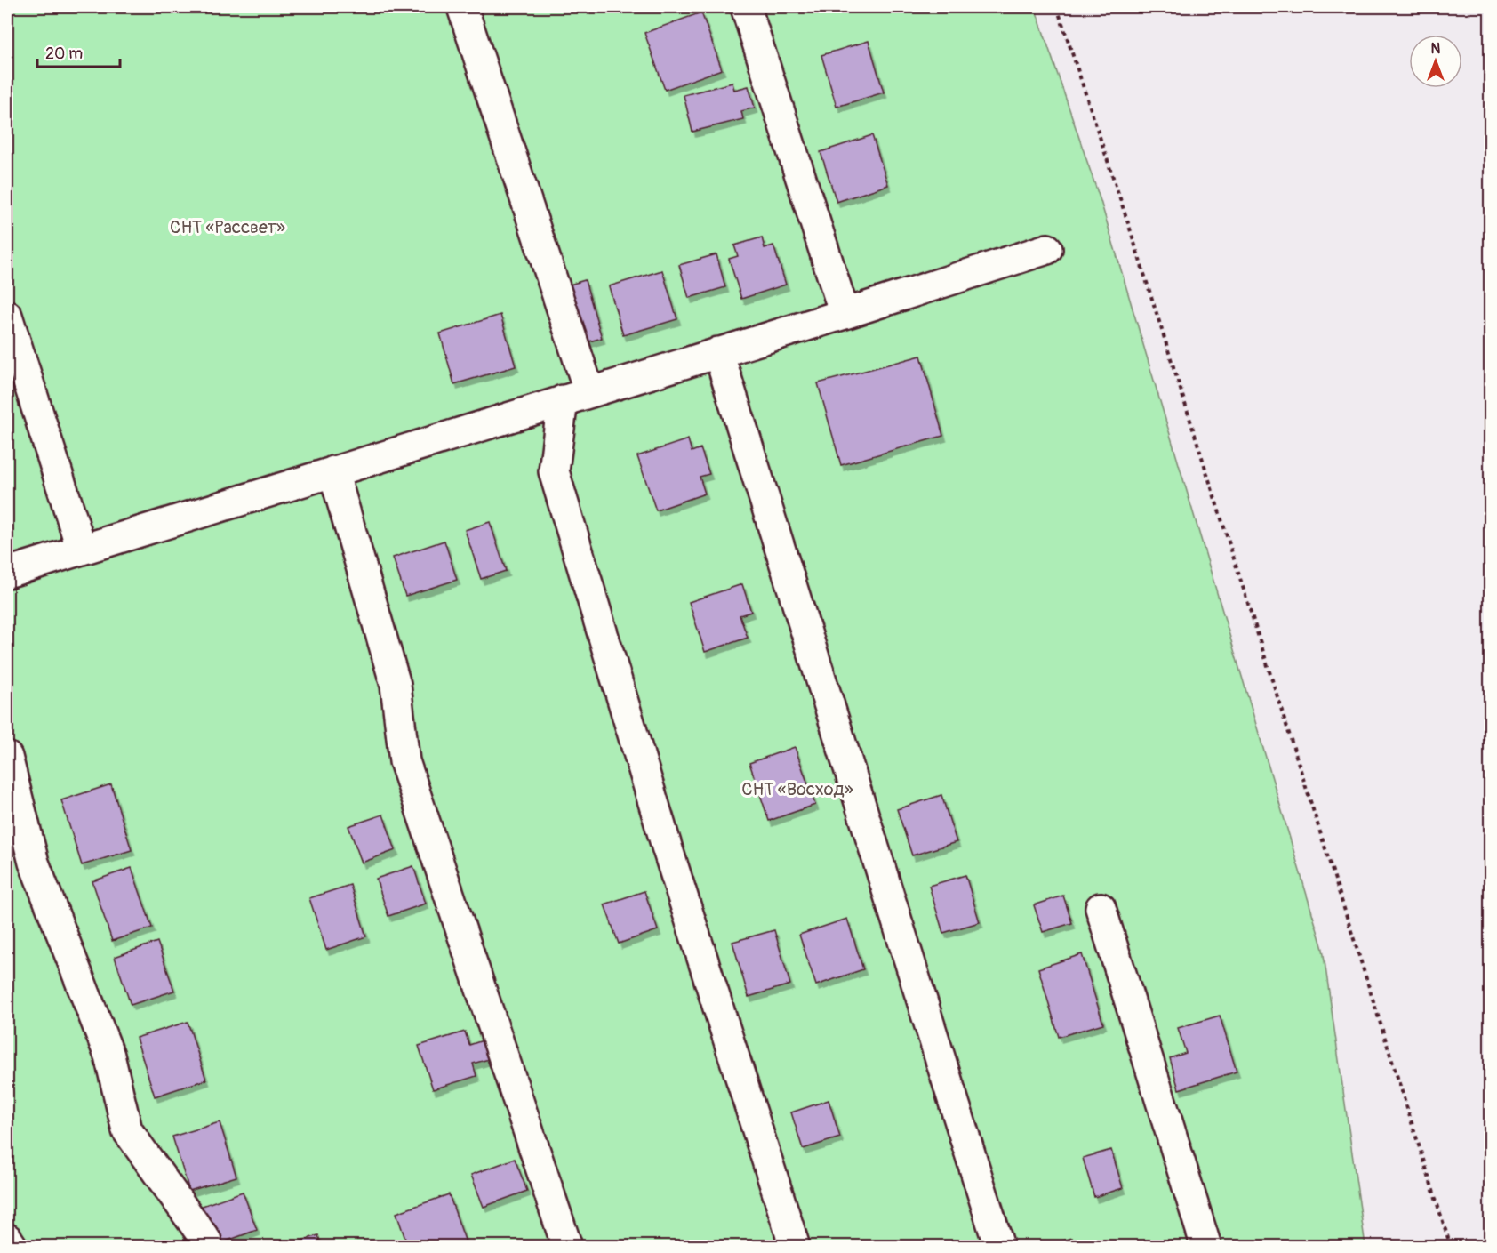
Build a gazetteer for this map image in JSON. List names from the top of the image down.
{
  "parks": ["СНТ «Рассвет»", "СНТ «Восход»"],
  "scale_bar": "20 m",
  "north": "top"
}
